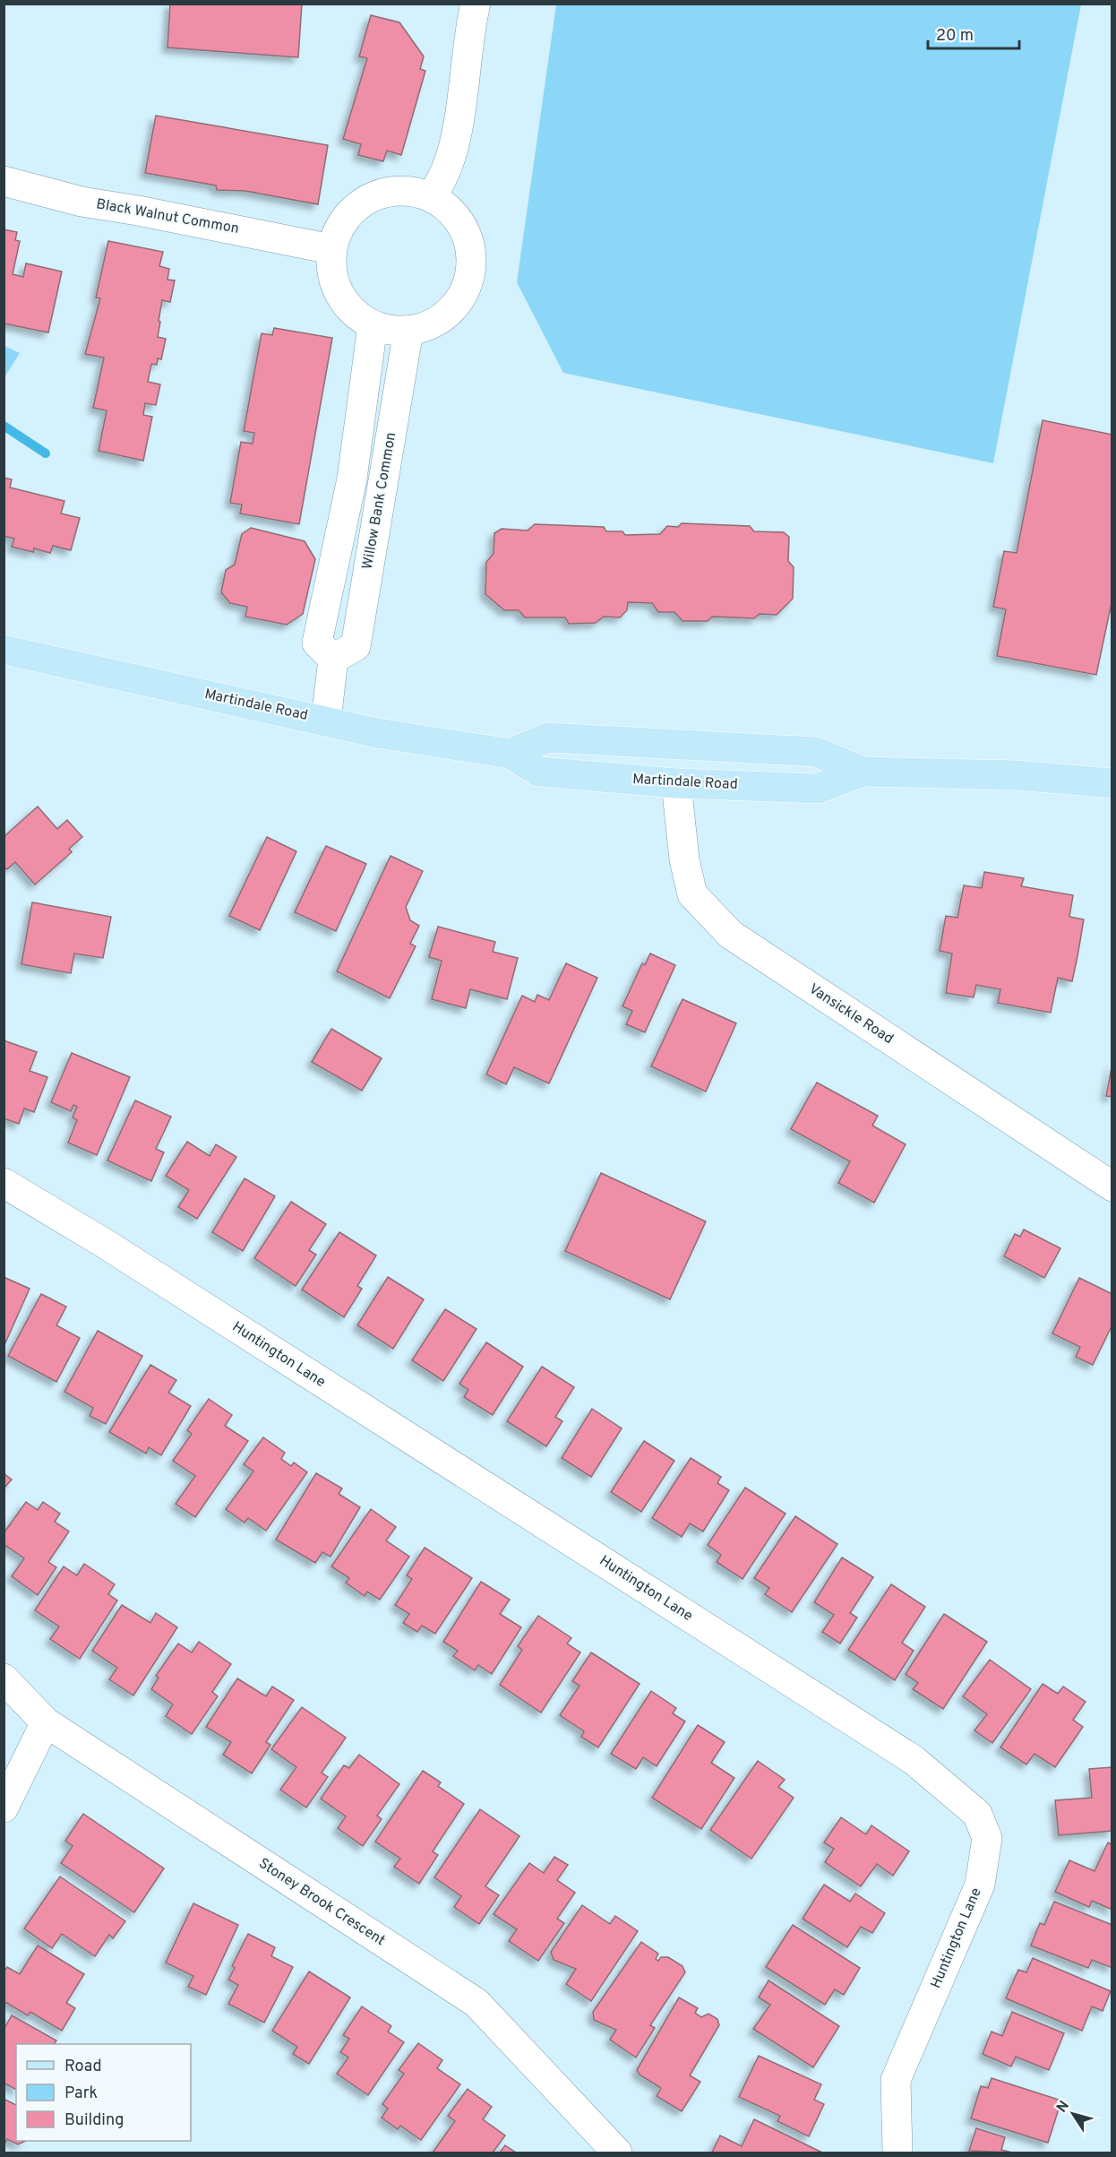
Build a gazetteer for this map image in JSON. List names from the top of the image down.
{
  "streets": {
    "main road": ["Martindale Road"],
    "street": [
      "Black Walnut Common",
      "Willow Bank Common",
      "Vansickle Road",
      "Huntington Lane",
      "Stoney Brook Crescent"
    ]
  },
  "crossings": [
    ["Black Walnut Common", "Willow Bank Common"],
    ["Martindale Road", "Vansickle Road"]
  ],
  "legend": ["Road", "Park", "Building"],
  "scale_bar": "20 m",
  "north": "top left"
}
